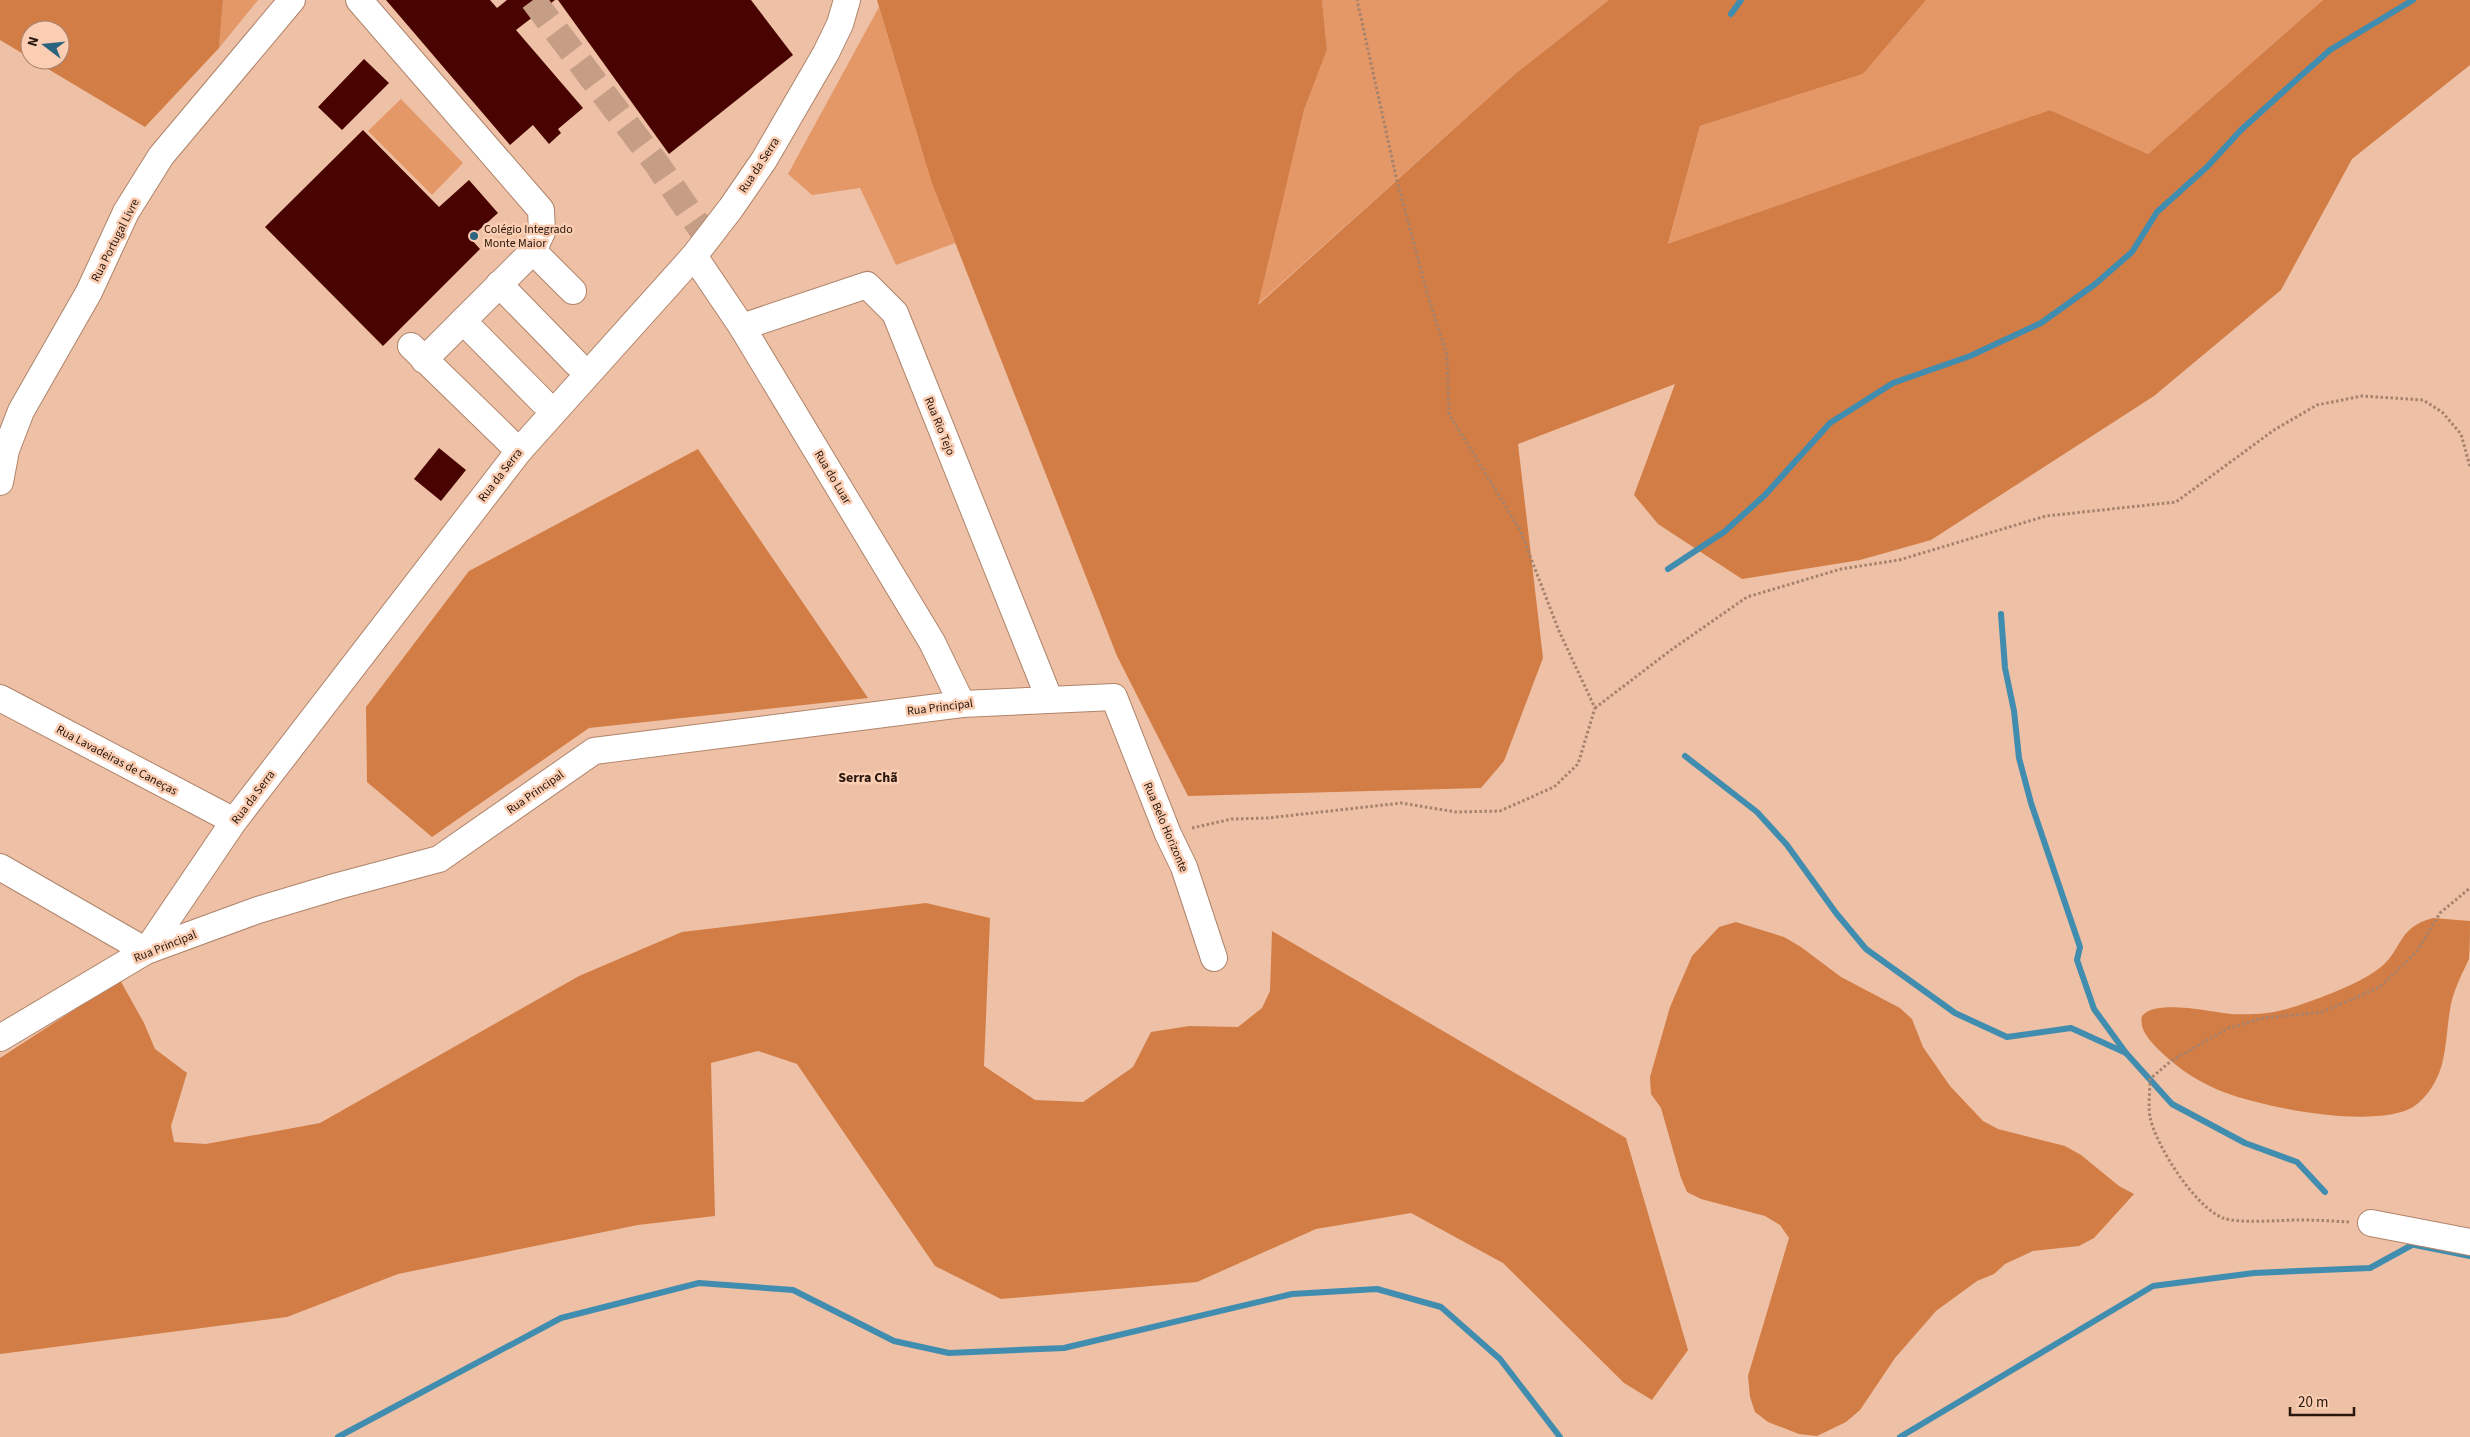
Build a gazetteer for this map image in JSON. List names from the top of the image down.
{
  "streets": {
    "street": [
      "Rua da Serra",
      "Rua Portugal Livre",
      "Rua Rio Tejo",
      "Rua do Luar",
      "Rua Principal",
      "Rua Lavadeiras de Caneças",
      "Rua Belo Horizonte"
    ]
  },
  "crossings": [
    ["Rua da Serra", "Rua do Luar"],
    ["Rua da Serra", "Rua Principal"],
    ["Rua da Serra", "Rua Lavadeiras de Caneças"],
    ["Rua Rio Tejo", "Rua do Luar"],
    ["Rua Rio Tejo", "Rua Principal"],
    ["Rua do Luar", "Rua Principal"],
    ["Rua Principal", "Rua Belo Horizonte"]
  ],
  "districts": ["Serra Chã"],
  "places": ["Colégio Integrado Monte Maior"],
  "scale_bar": "20 m",
  "north": "left"
}
